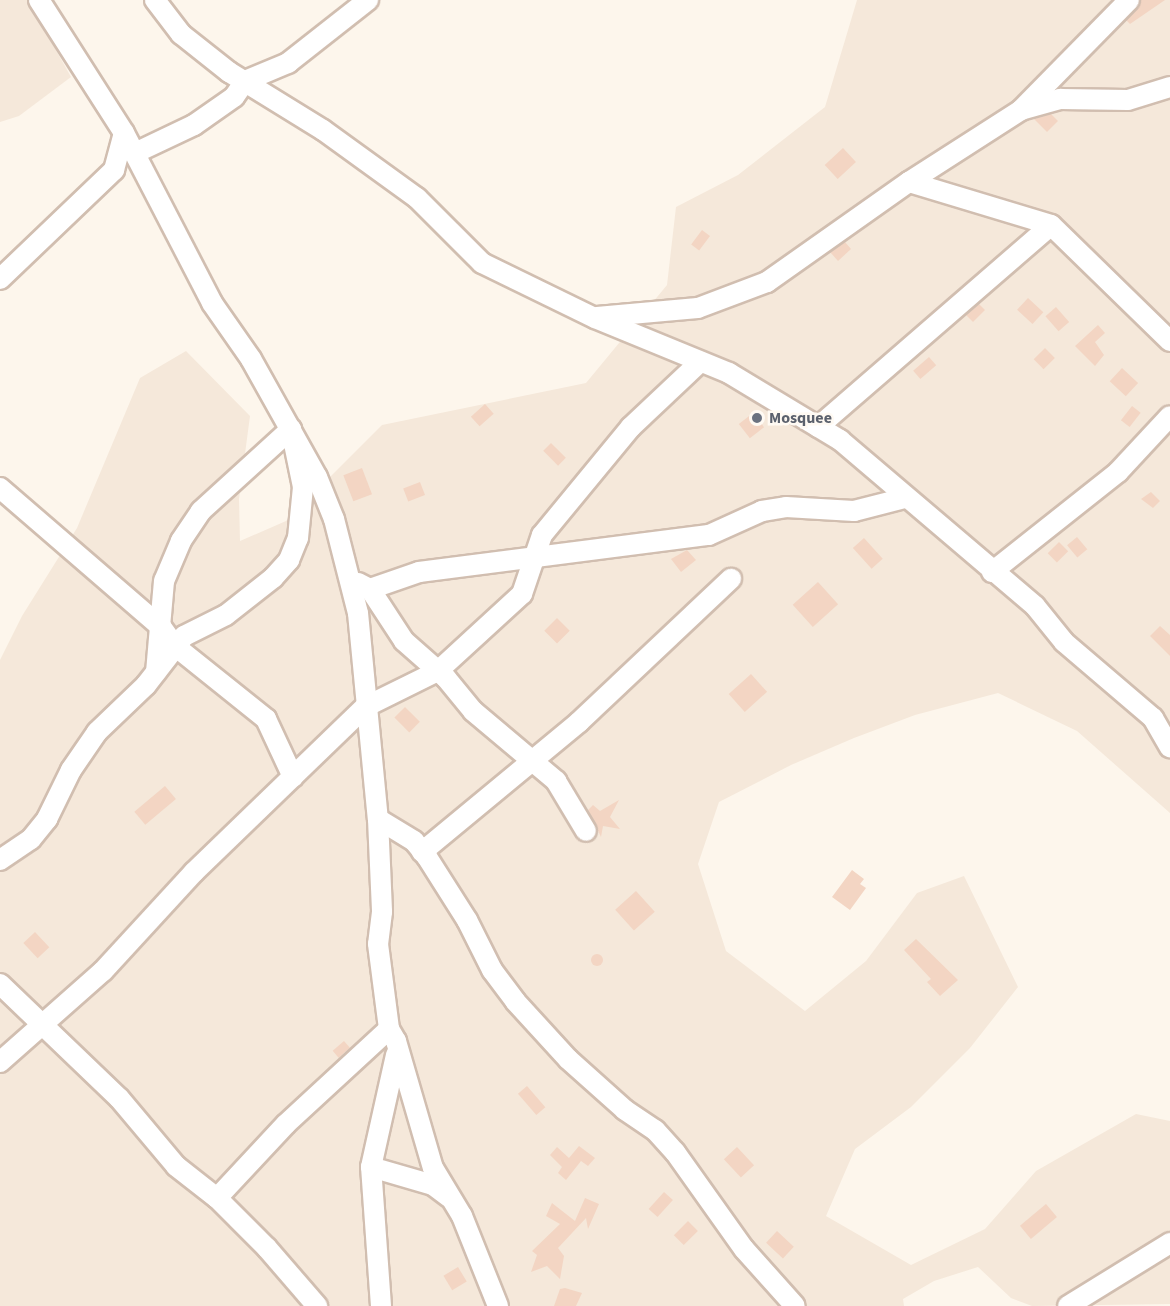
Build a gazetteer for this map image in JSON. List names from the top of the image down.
{
  "places": ["Mosquee"]
}
